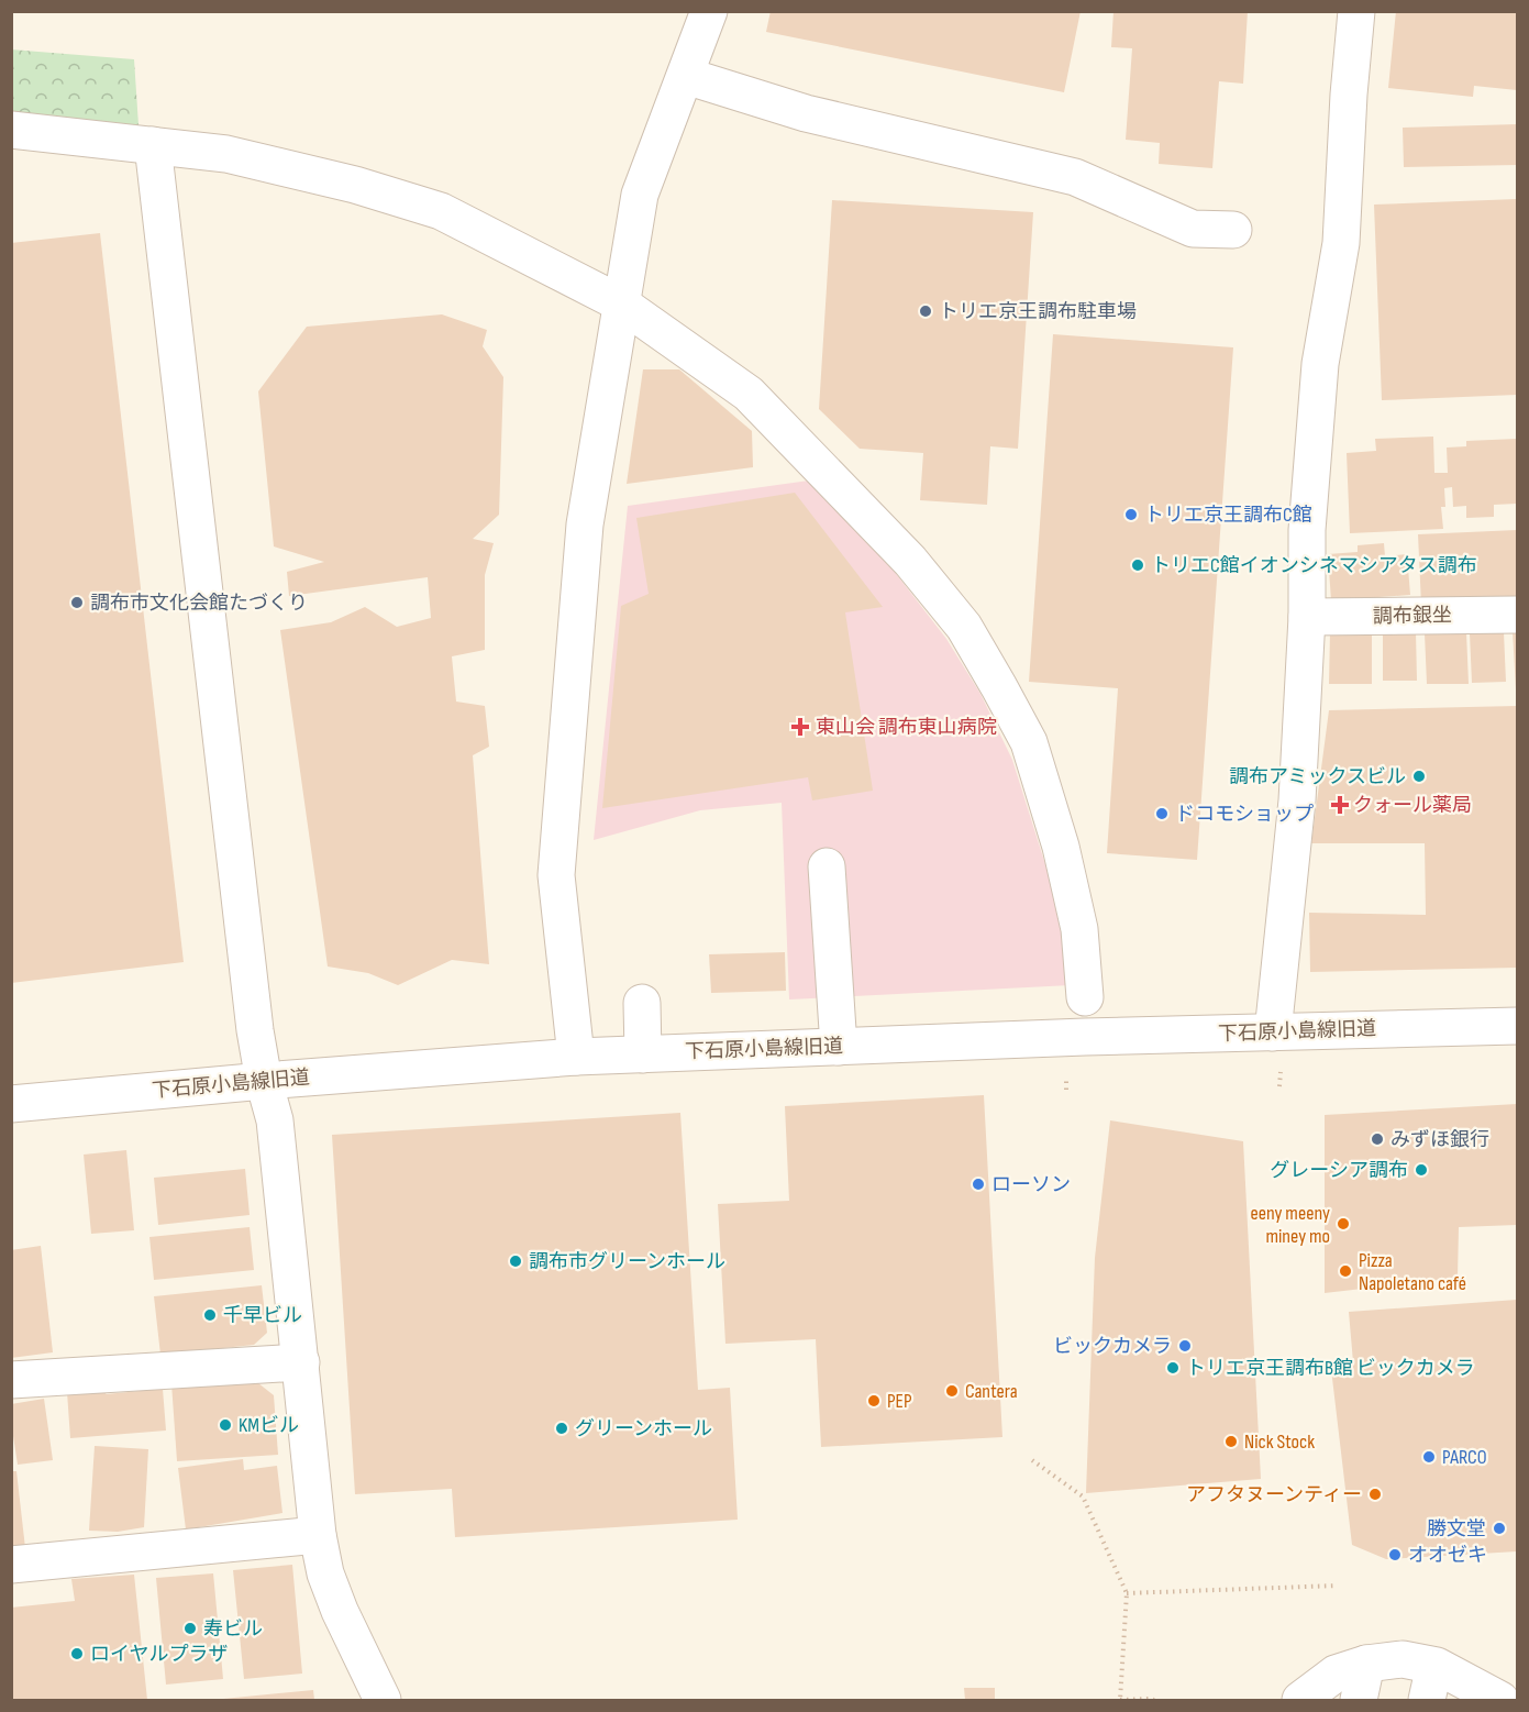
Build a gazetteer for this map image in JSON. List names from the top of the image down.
{
  "streets": {
    "street": ["調布銀坐", "下石原小島線旧道"]
  },
  "places": {
    "other": [
      "トリエ京王調布駐車場",
      "トリエ京王調布C館",
      "トリエC館イオンシネマシアタス調布",
      "調布市文化会館たづくり",
      "調布アミックスビル",
      "ドコモショップ",
      "みずほ銀行",
      "グレーシア調布",
      "ローソン",
      "eeny meeny miney mo",
      "調布市グリーンホール",
      "Pizza Napoletano café",
      "千早ビル",
      "ビックカメラ",
      "トリエ京王調布B館 ビックカメラ",
      "Cantera",
      "PEP",
      "KMビル",
      "グリーンホール",
      "Nick Stock",
      "PARCO",
      "アフタヌーンティー",
      "勝文堂",
      "オオゼキ",
      "寿ビル",
      "ロイヤルプラザ"
    ],
    "health": ["東山会 調布東山病院", "クォール薬局"]
  }
}
